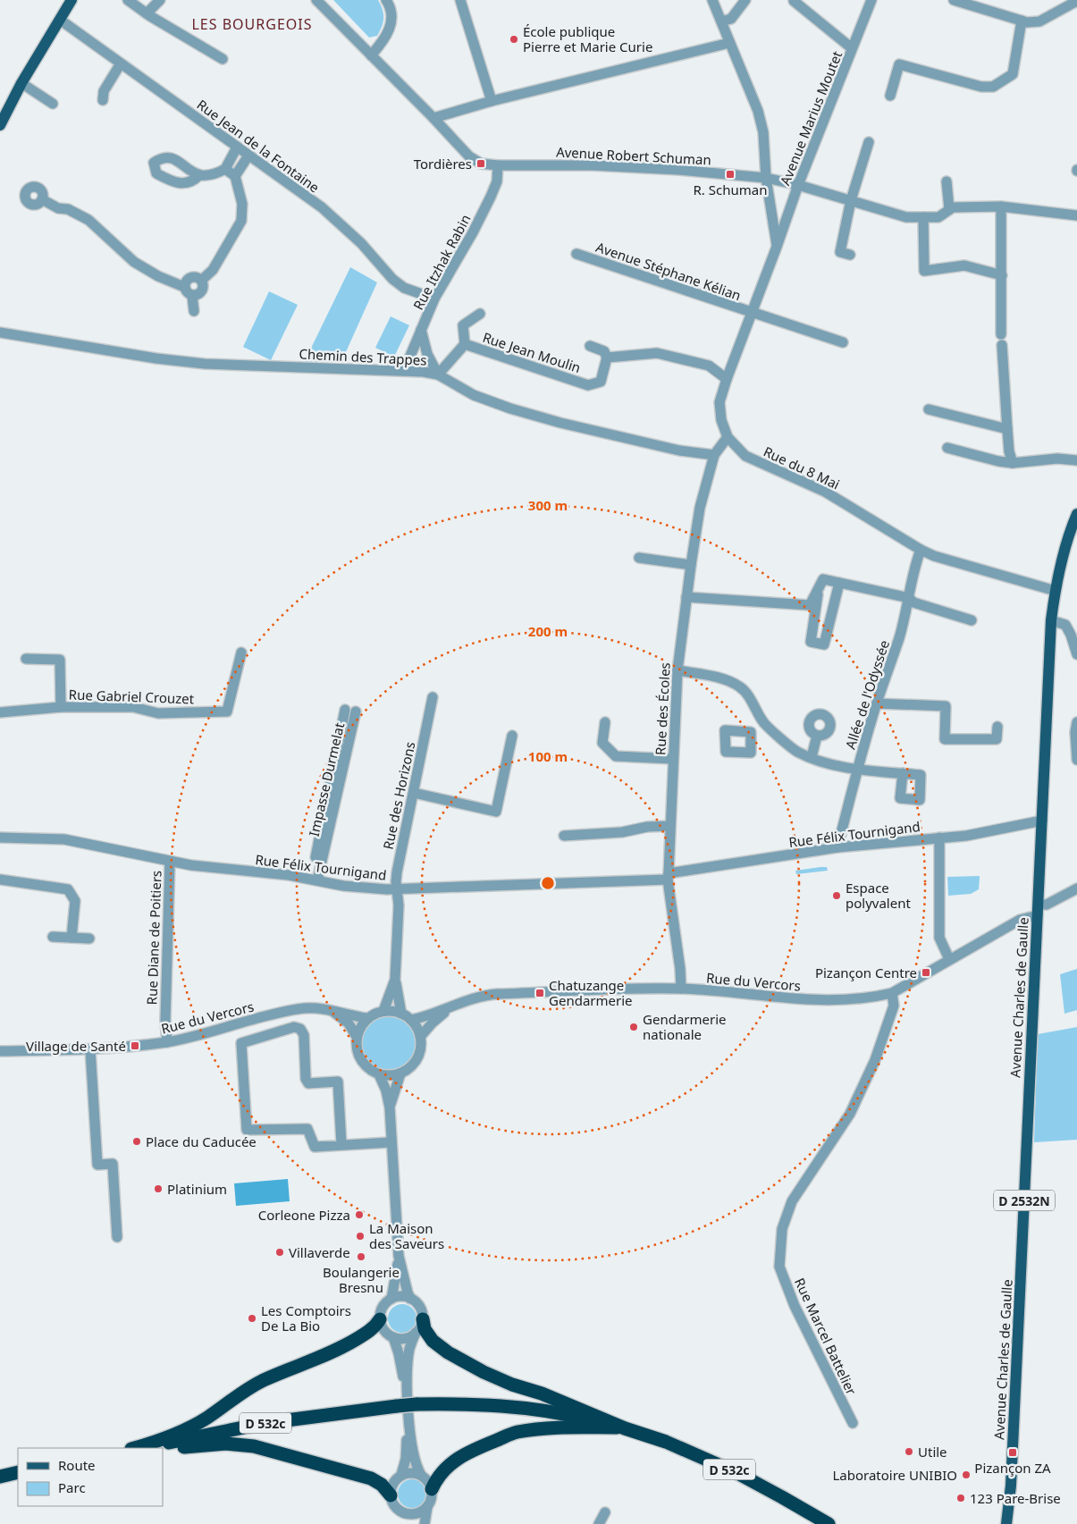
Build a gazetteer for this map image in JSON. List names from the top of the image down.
{
  "streets": {
    "highway": ["D 532c"],
    "main road": ["Avenue Charles de Gaulle", "D 2532N"],
    "street": [
      "Avenue Marius Moutet",
      "Rue Jean de la Fontaine",
      "Avenue Robert Schuman",
      "Rue Itzhak Rabin",
      "Avenue Stéphane Kélian",
      "Rue Jean Moulin",
      "Chemin des Trappes",
      "Rue du 8 Mai",
      "Allée de l'Odyssée",
      "Rue Gabriel Crouzet",
      "Rue des Écoles",
      "Impasse Durmelat",
      "Rue des Horizons",
      "Rue Félix Tournigand",
      "Rue Diane de Poitiers",
      "Rue du Vercors",
      "Rue Marcel Battelier"
    ]
  },
  "crossings": [
    ["Avenue Marius Moutet", "Avenue Robert Schuman"],
    ["Avenue Marius Moutet", "Rue du 8 Mai"],
    ["Rue Jean de la Fontaine", "Rue Itzhak Rabin"],
    ["Avenue Robert Schuman", "Rue Itzhak Rabin"],
    ["Rue Itzhak Rabin", "Chemin des Trappes"],
    ["Avenue Stéphane Kélian", "Rue du 8 Mai"],
    ["Chemin des Trappes", "Rue des Écoles"],
    ["Rue du 8 Mai", "Allée de l'Odyssée"],
    ["Rue du 8 Mai", "Rue des Écoles"],
    ["Rue du 8 Mai", "Avenue Charles de Gaulle"],
    ["Allée de l'Odyssée", "Rue Félix Tournigand"],
    ["Rue des Écoles", "Rue Félix Tournigand"],
    ["Rue des Écoles", "Rue du Vercors"],
    ["Impasse Durmelat", "Rue Félix Tournigand"],
    ["Rue des Horizons", "Rue Félix Tournigand"],
    ["Rue des Horizons", "Rue du Vercors"],
    ["Rue Félix Tournigand", "Rue Diane de Poitiers"],
    ["Rue Félix Tournigand", "Avenue Charles de Gaulle"],
    ["Rue Diane de Poitiers", "Rue du Vercors"],
    ["Rue du Vercors", "Avenue Charles de Gaulle"],
    ["Rue du Vercors", "Rue Marcel Battelier"]
  ],
  "districts": ["LES BOURGEOIS"],
  "places": {
    "other": [
      "École publique Pierre et Marie Curie",
      "Espace polyvalent",
      "Gendarmerie nationale",
      "Place du Caducée",
      "Platinium",
      "Corleone Pizza",
      "La Maison des Saveurs",
      "Villaverde",
      "Boulangerie Bresnu",
      "Les Comptoirs De La Bio",
      "Utile",
      "Laboratoire UNIBIO",
      "123 Pare-Brise"
    ],
    "transit": [
      "Tordières",
      "R. Schuman",
      "Pizançon Centre",
      "Chatuzange Gendarmerie",
      "Village de Santé",
      "Pizançon ZA"
    ]
  },
  "legend": ["Route", "Parc"],
  "rings": ["300 m", "200 m", "100 m"]
}
